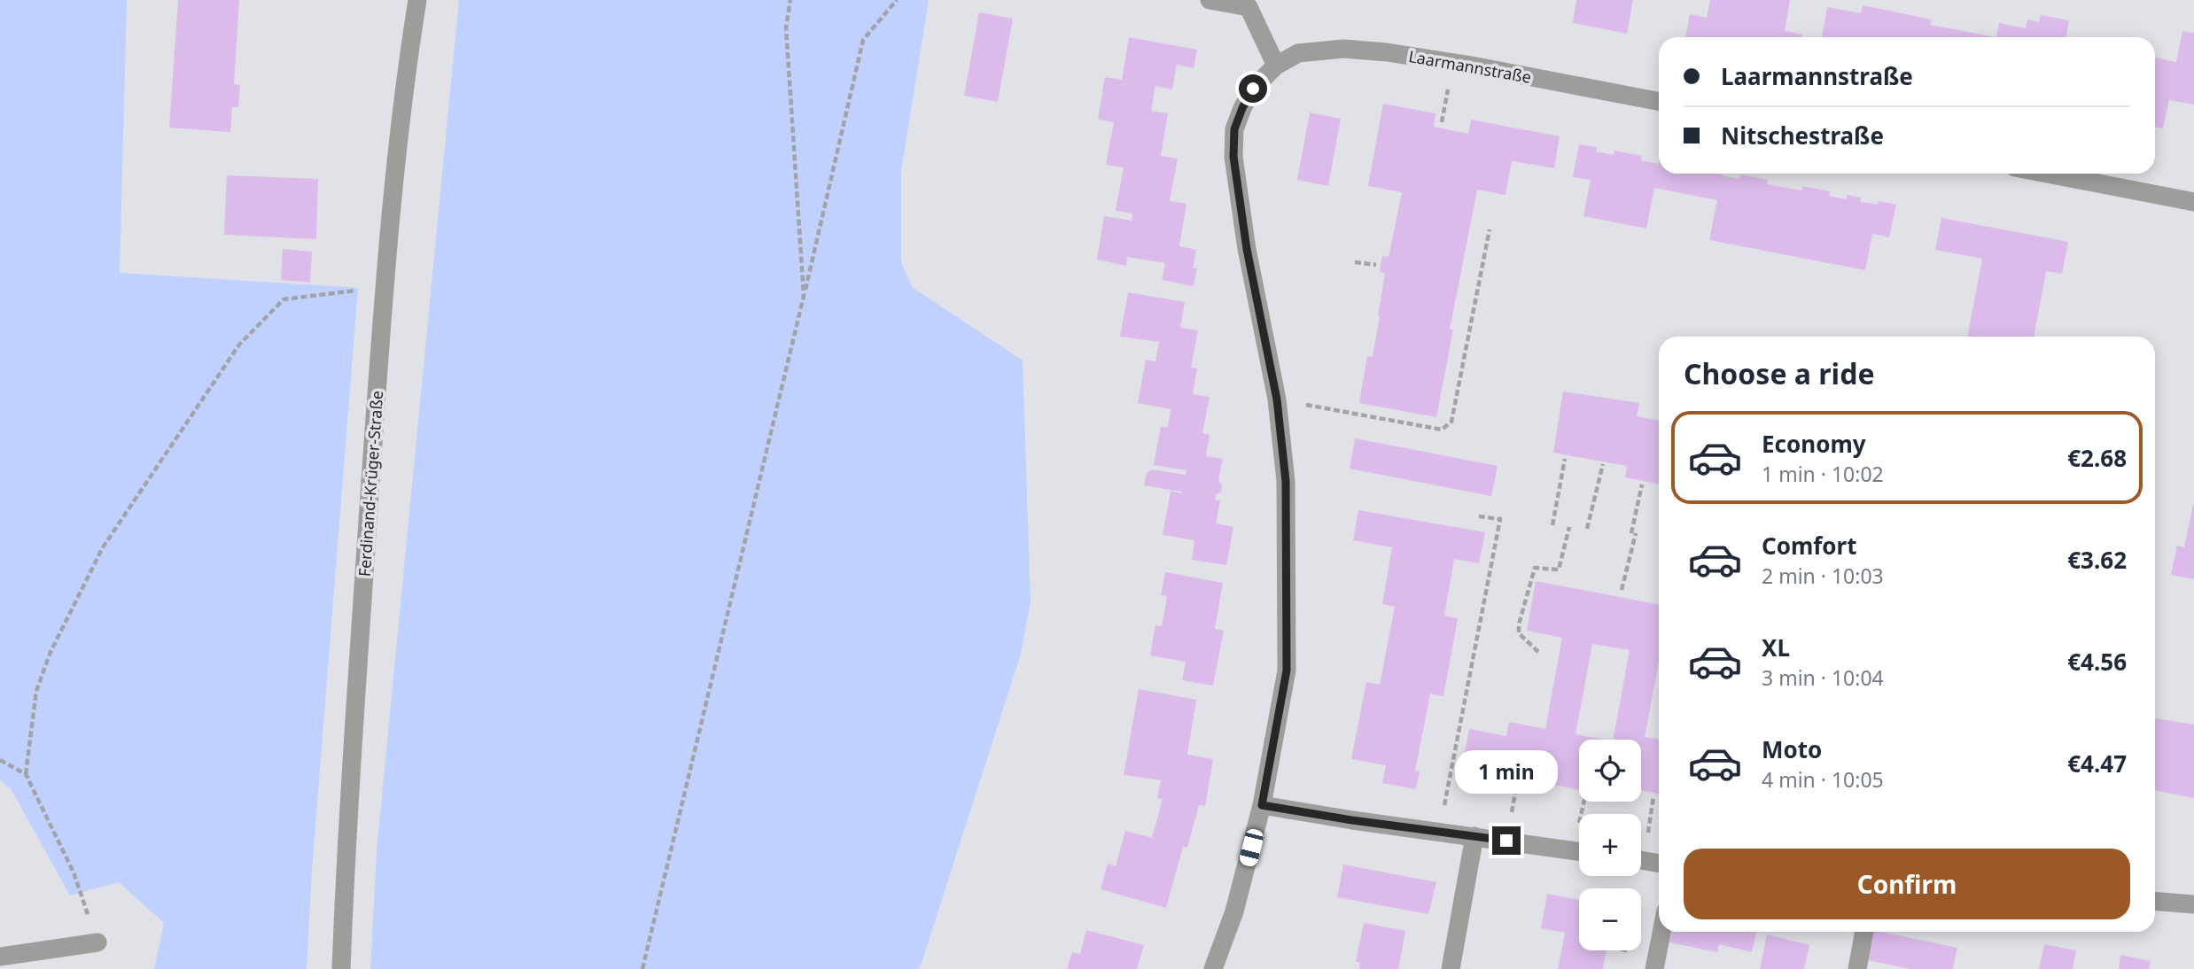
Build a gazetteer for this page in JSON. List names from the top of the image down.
{
  "streets": {
    "street": ["Laarmannstraße", "Ferdinand-Krüger-Straße"]
  },
  "page": {
    "banner": ["Laarmannstraße", "Nitschestraße"],
    "heading": "Choose a ride",
    "list": [
      {
        "name": "Economy",
        "note": "1 min · 10:02",
        "value": "€2.68"
      },
      {
        "name": "Comfort",
        "note": "2 min · 10:03",
        "value": "€3.62"
      },
      {
        "name": "XL",
        "note": "3 min · 10:04",
        "value": "€4.56"
      },
      {
        "name": "Moto",
        "note": "4 min · 10:05",
        "value": "€4.47"
      }
    ],
    "map_buttons": ["+", "−"],
    "bubble": "1 min",
    "buttons": "Confirm"
  }
}
